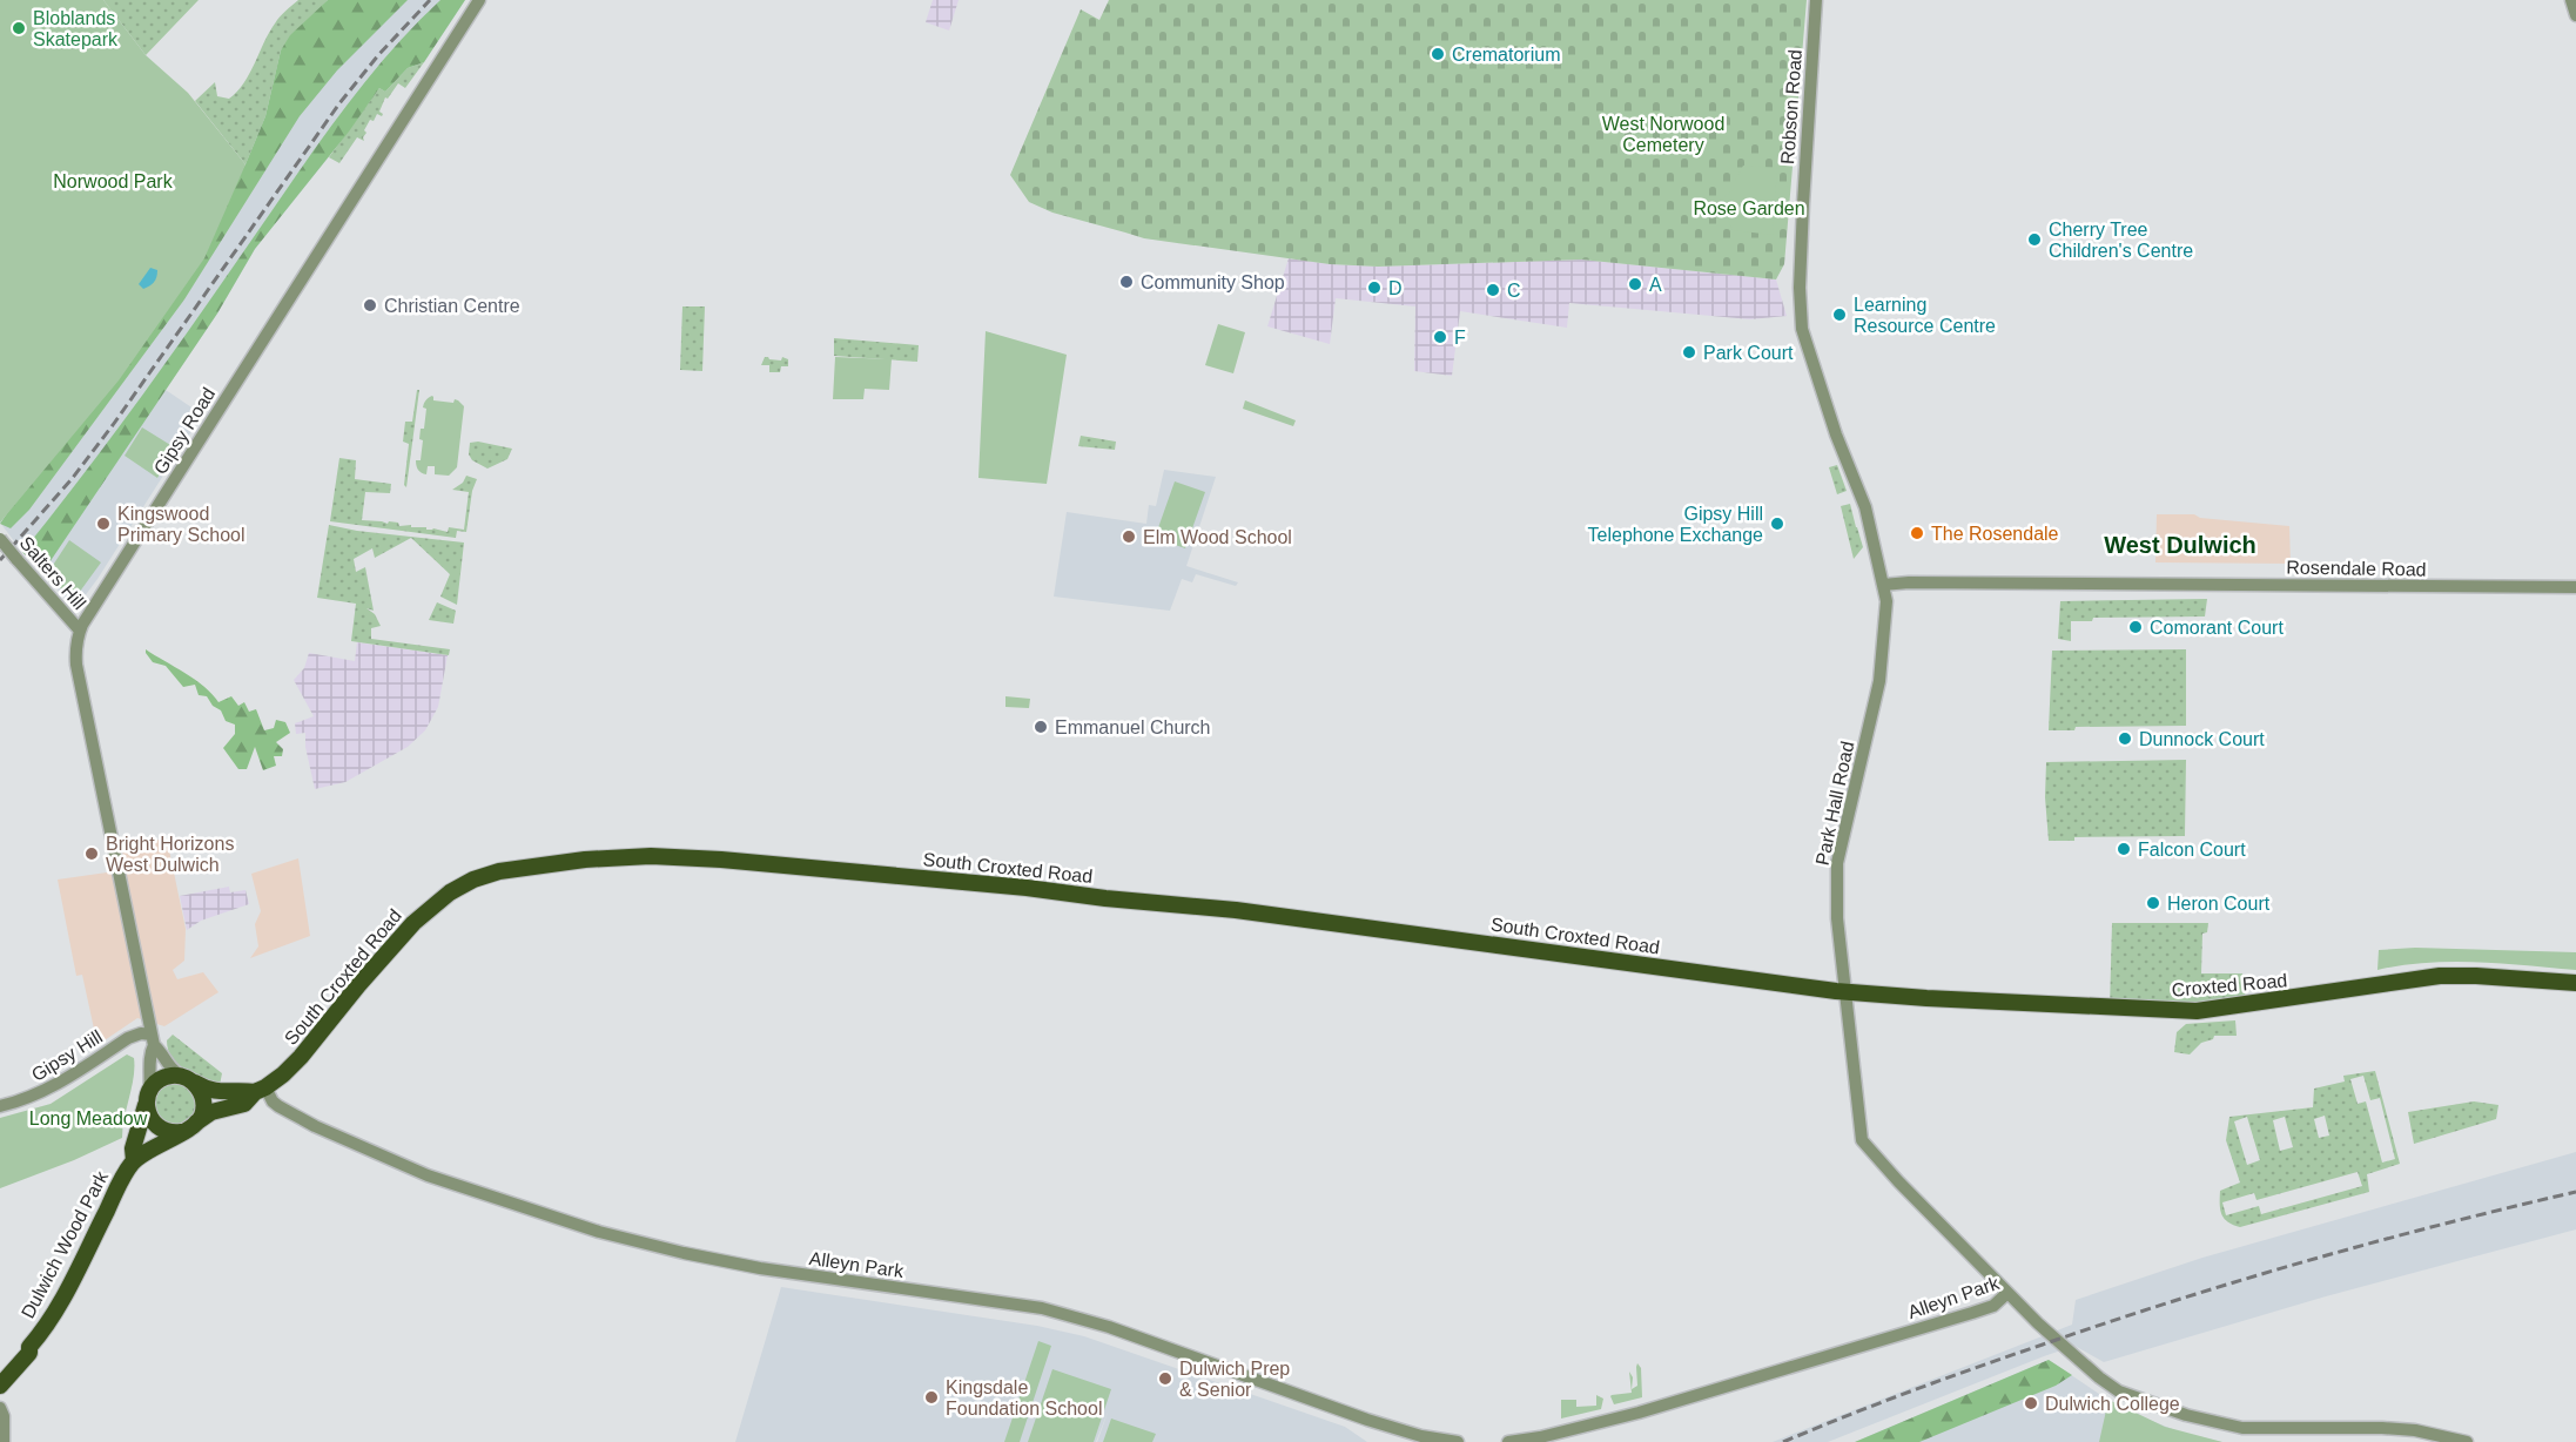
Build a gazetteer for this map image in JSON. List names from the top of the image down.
{
  "streets": {
    "main road": ["South Croxted Road", "Croxted Road", "Dulwich Wood Park"],
    "street": [
      "Robson Road",
      "Gipsy Road",
      "Rosendale Road",
      "Salters Hill",
      "Park Hall Road",
      "Gipsy Hill",
      "Alleyn Park"
    ]
  },
  "crossings": [
    ["Robson Road", "Park Hall Road"],
    ["Gipsy Road", "Salters Hill"],
    ["Gipsy Road", "South Croxted Road"],
    ["Gipsy Road", "Gipsy Hill"],
    ["Gipsy Road", "Dulwich Wood Park"],
    ["Rosendale Road", "Park Hall Road"],
    ["Park Hall Road", "South Croxted Road"],
    ["Park Hall Road", "Croxted Road"],
    ["Park Hall Road", "Alleyn Park"],
    ["South Croxted Road", "Croxted Road"],
    ["South Croxted Road", "Dulwich Wood Park"],
    ["South Croxted Road", "Alleyn Park"]
  ],
  "districts": ["West Dulwich"],
  "parks": [
    "West Norwood Cemetery",
    "Norwood Park",
    "Rose Garden",
    "Long Meadow"
  ],
  "places": [
    "Bloblands Skatepark",
    "Crematorium",
    "Cherry Tree Children's Centre",
    "Community Shop",
    "A",
    "D",
    "C",
    "Christian Centre",
    "Learning Resource Centre",
    "F",
    "Park Court",
    "Kingswood Primary School",
    "Gipsy Hill Telephone Exchange",
    "The Rosendale",
    "Elm Wood School",
    "Comorant Court",
    "Emmanuel Church",
    "Dunnock Court",
    "Falcon Court",
    "Bright Horizons West Dulwich",
    "Heron Court",
    "Dulwich Prep & Senior",
    "Kingsdale Foundation School",
    "Dulwich College"
  ]
}
